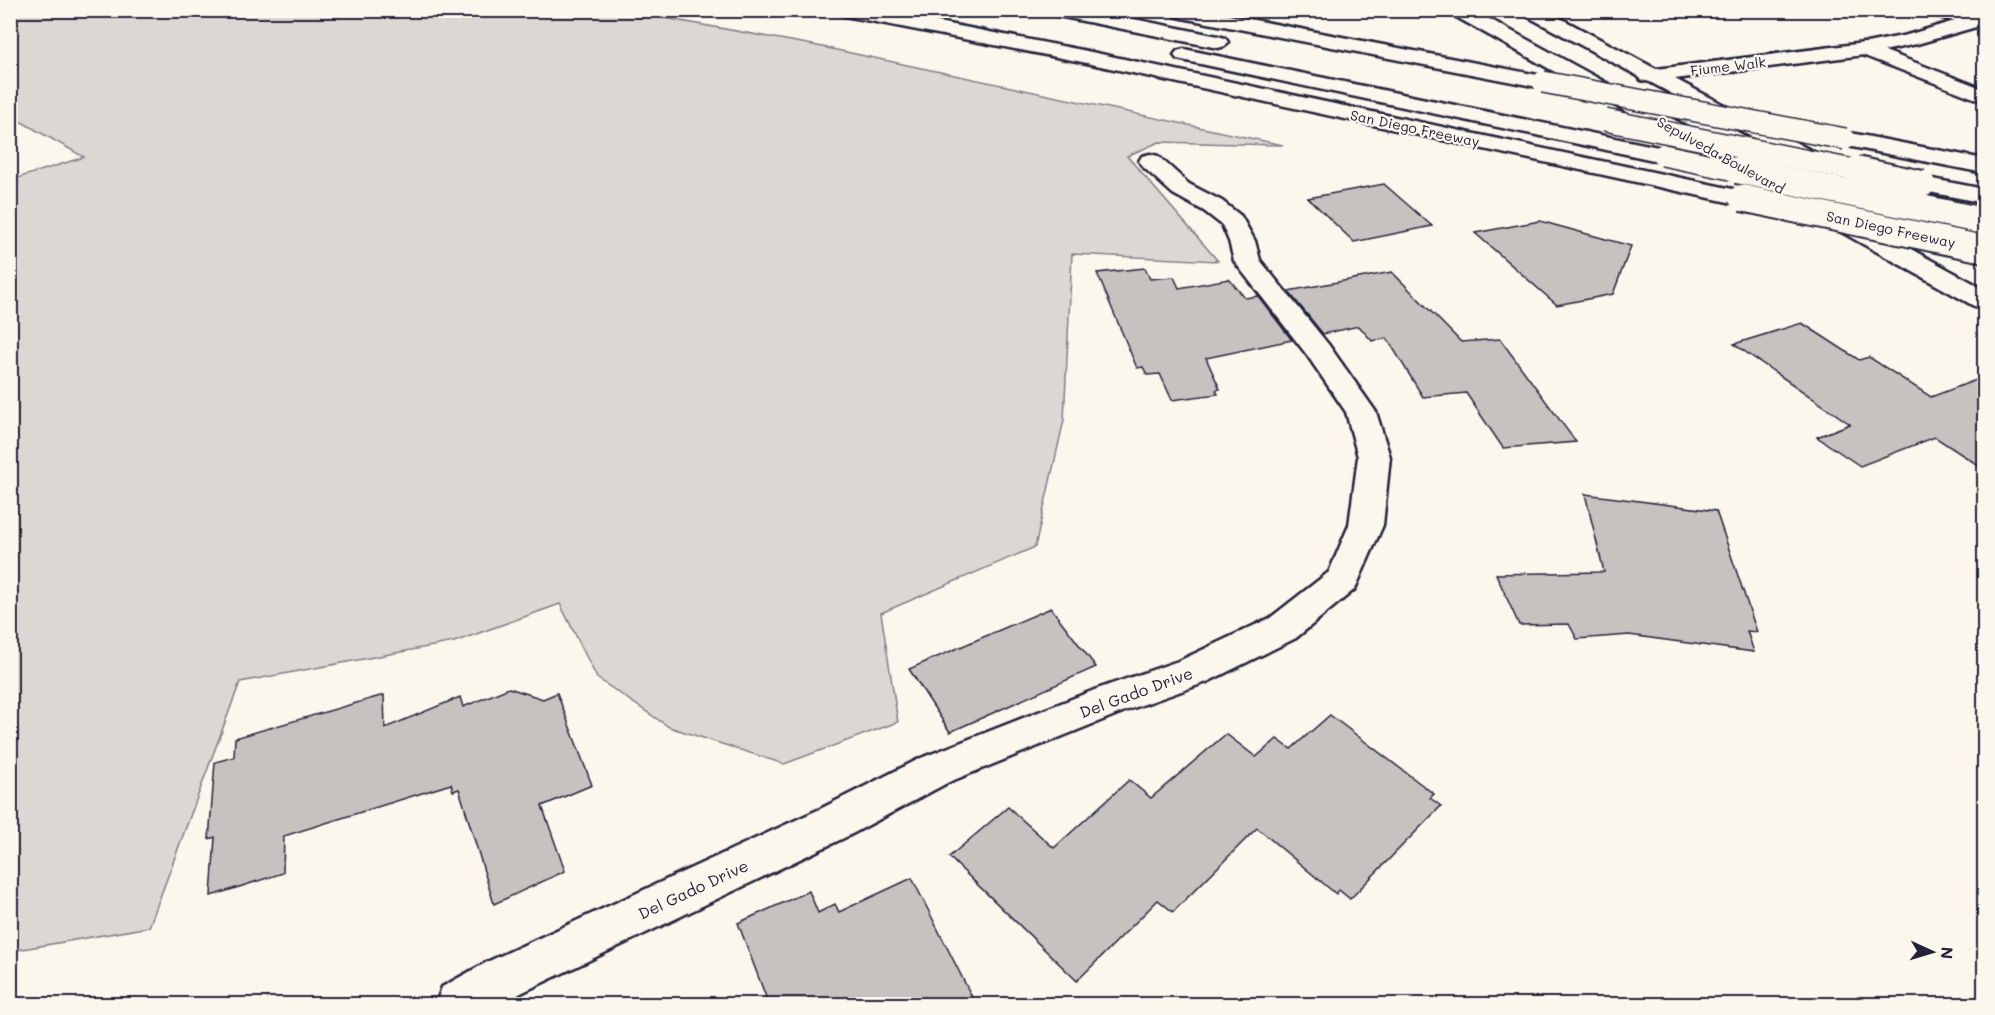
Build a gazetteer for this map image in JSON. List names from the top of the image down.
{
  "streets": {
    "main road": [
      "Fiume Walk",
      "San Diego Freeway",
      "Sepulveda Boulevard",
      "Del Gado Drive"
    ]
  },
  "crossings": [
    ["Fiume Walk", "Sepulveda Boulevard"]
  ],
  "north": "right"
}
